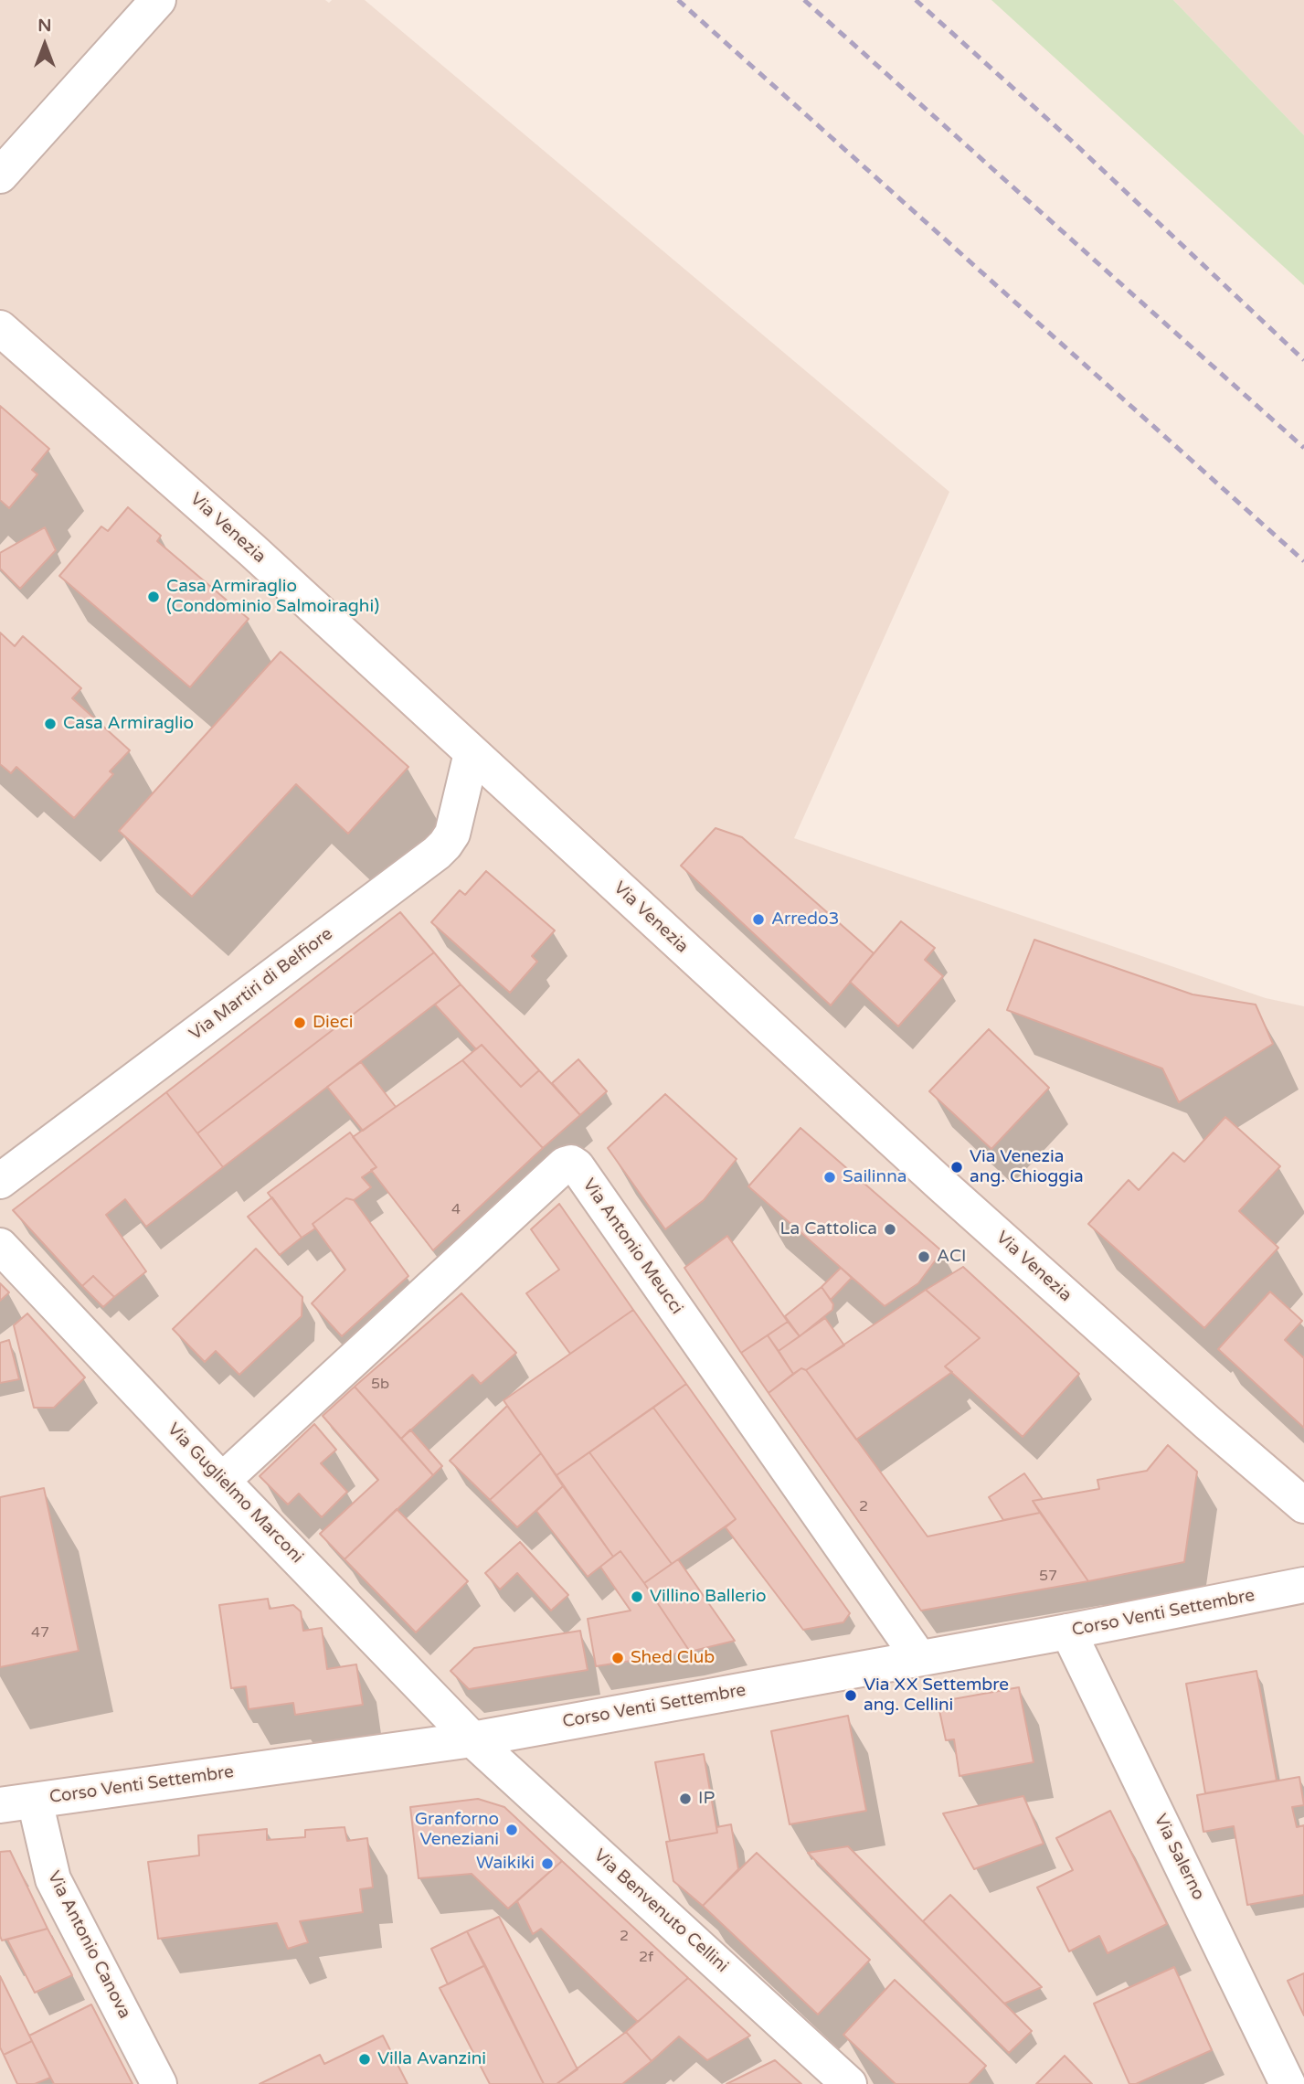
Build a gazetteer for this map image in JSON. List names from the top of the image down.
{
  "streets": {
    "street": [
      "Via Venezia",
      "Via Martiri di Belfiore",
      "Via Antonio Meucci",
      "Via Guglielmo Marconi",
      "Corso Venti Settembre",
      "Via Salerno",
      "Via Benvenuto Cellini",
      "Via Antonio Canova"
    ]
  },
  "crossings": [
    ["Via Venezia", "Via Martiri di Belfiore"],
    ["Via Antonio Meucci", "Via Guglielmo Marconi"],
    ["Via Antonio Meucci", "Corso Venti Settembre"],
    ["Via Guglielmo Marconi", "Corso Venti Settembre"],
    ["Via Guglielmo Marconi", "Via Benvenuto Cellini"],
    ["Corso Venti Settembre", "Via Salerno"],
    ["Corso Venti Settembre", "Via Benvenuto Cellini"],
    ["Corso Venti Settembre", "Via Antonio Canova"]
  ],
  "places": [
    "Casa Armiraglio (Condominio Salmoiraghi)",
    "Casa Armiraglio",
    "Arredo3",
    "Dieci",
    "Via Venezia ang. Chioggia",
    "Sailinna",
    "La Cattolica",
    "ACI",
    "Villino Ballerio",
    "Shed Club",
    "Via XX Settembre ang. Cellini",
    "IP",
    "Granforno Veneziani",
    "Waikiki",
    "Villa Avanzini"
  ],
  "house_numbers": [
    "4",
    "5b",
    "2",
    "57",
    "47",
    "2",
    "2f"
  ],
  "north": "top"
}
